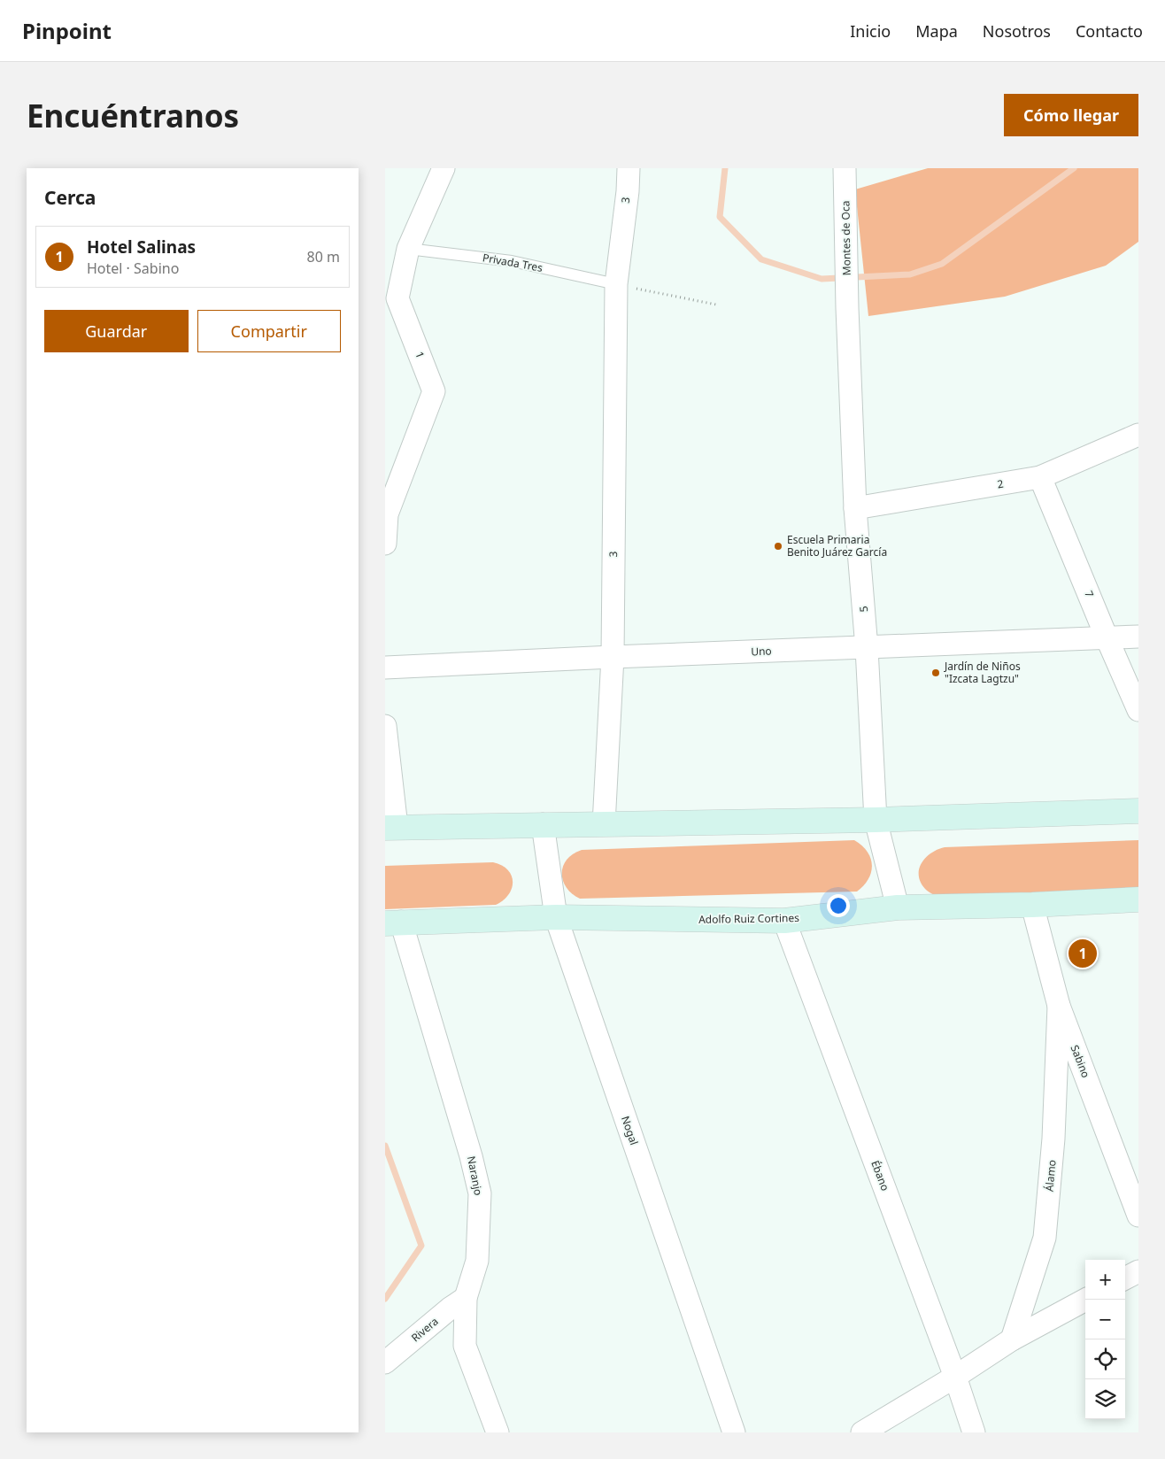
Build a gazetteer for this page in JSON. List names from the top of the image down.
{
  "streets": {
    "main road": ["Adolfo Ruiz Cortines"],
    "street": [
      "3",
      "Montes de Oca",
      "1",
      "2",
      "7",
      "5",
      "Uno",
      "Sabino",
      "Nogal",
      "Naranjo",
      "Ébano",
      "Álamo",
      "Rivera"
    ],
    "lane": ["Privada Tres"]
  },
  "crossings": [
    ["3", "Privada Tres"],
    ["3", "Uno"],
    ["Montes de Oca", "5"],
    ["Privada Tres", "1"],
    ["2", "7"],
    ["2", "5"],
    ["7", "Uno"],
    ["5", "Uno"],
    ["5", "Adolfo Ruiz Cortines"],
    ["Adolfo Ruiz Cortines", "Sabino"],
    ["Adolfo Ruiz Cortines", "Nogal"],
    ["Adolfo Ruiz Cortines", "Naranjo"],
    ["Adolfo Ruiz Cortines", "Ébano"],
    ["Sabino", "Álamo"],
    ["Naranjo", "Rivera"]
  ],
  "places": ["Escuela Primaria Benito Juárez García", "Jardín de Niños \"Izcata Lagtzu\""],
  "page": {
    "header": "Pinpoint",
    "nav": [
      "Inicio",
      "Mapa",
      "Nosotros",
      "Contacto"
    ],
    "buttons": [
      "Cómo llegar",
      ["Guardar", "Compartir"]
    ],
    "title": "Encuéntranos",
    "heading": "Cerca",
    "list": [
      {
        "mark": "1",
        "name": "Hotel Salinas",
        "note": "Hotel · Sabino",
        "value": "80 m"
      }
    ],
    "pins": "1",
    "map_buttons": ["+", "−"]
  }
}
